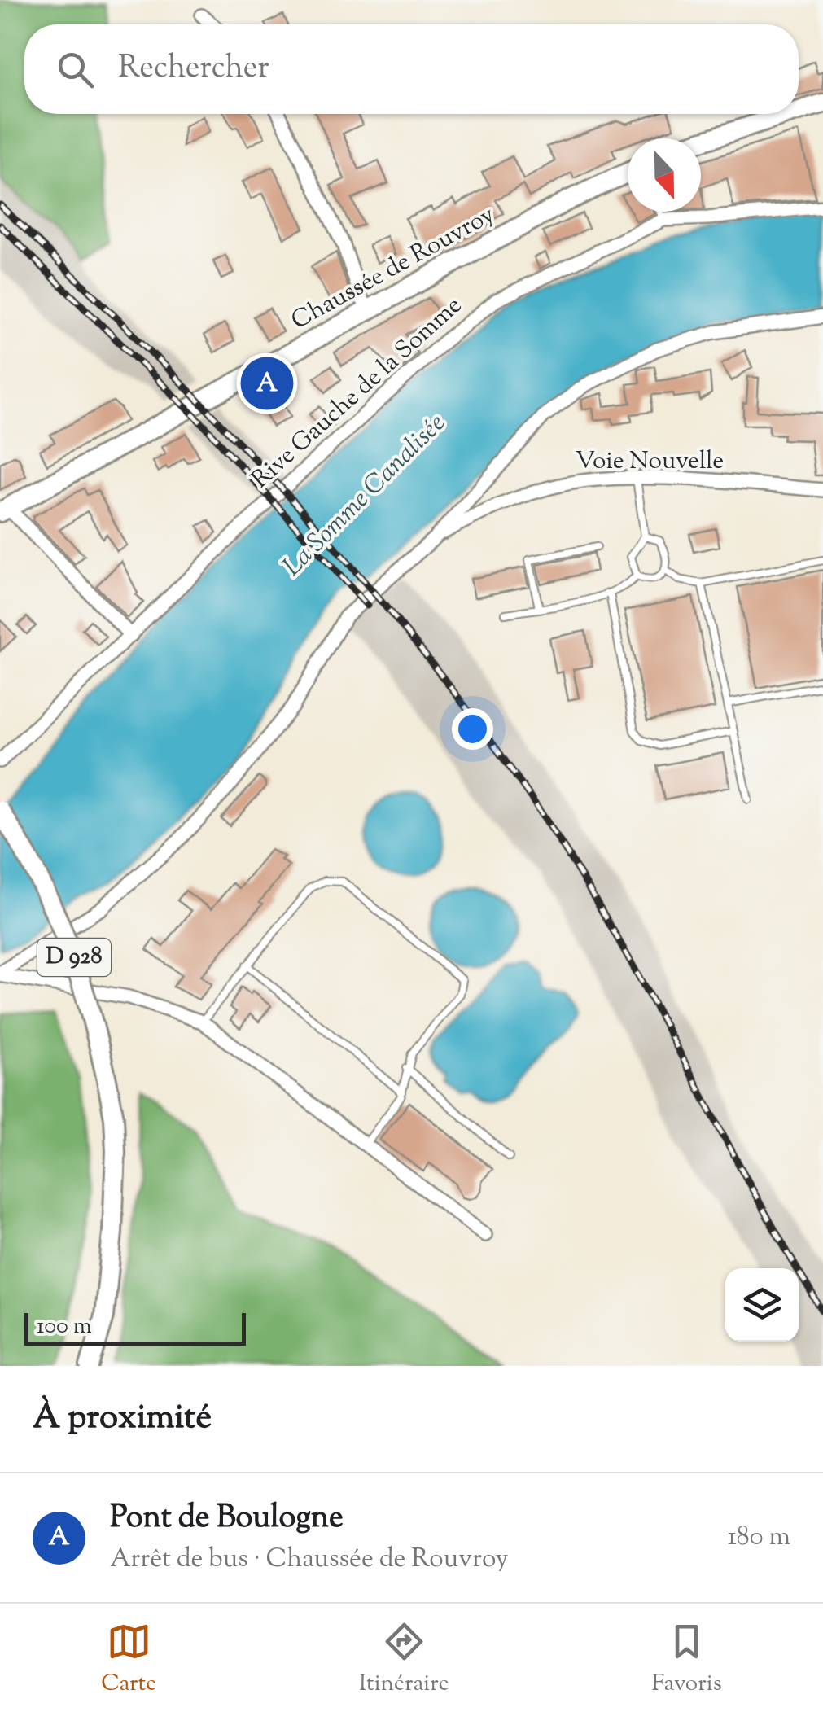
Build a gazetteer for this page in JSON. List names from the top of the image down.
{
  "streets": {
    "main road": ["Chaussée de Rouvroy", "D 928"],
    "street": ["Rive Gauche de la Somme", "Voie Nouvelle"]
  },
  "water": ["La Somme Canalisée"],
  "scale_bar": "100 m",
  "north": "bottom",
  "page": {
    "search": "Rechercher",
    "pins": "A",
    "scale": "100 m",
    "heading": "À proximité",
    "list": [
      {
        "mark": "A",
        "name": "Pont de Boulogne",
        "note": "Arrêt de bus · Chaussée de Rouvroy",
        "value": "180 m"
      }
    ],
    "nav": ["Carte", "Itinéraire", "Favoris"]
  }
}
